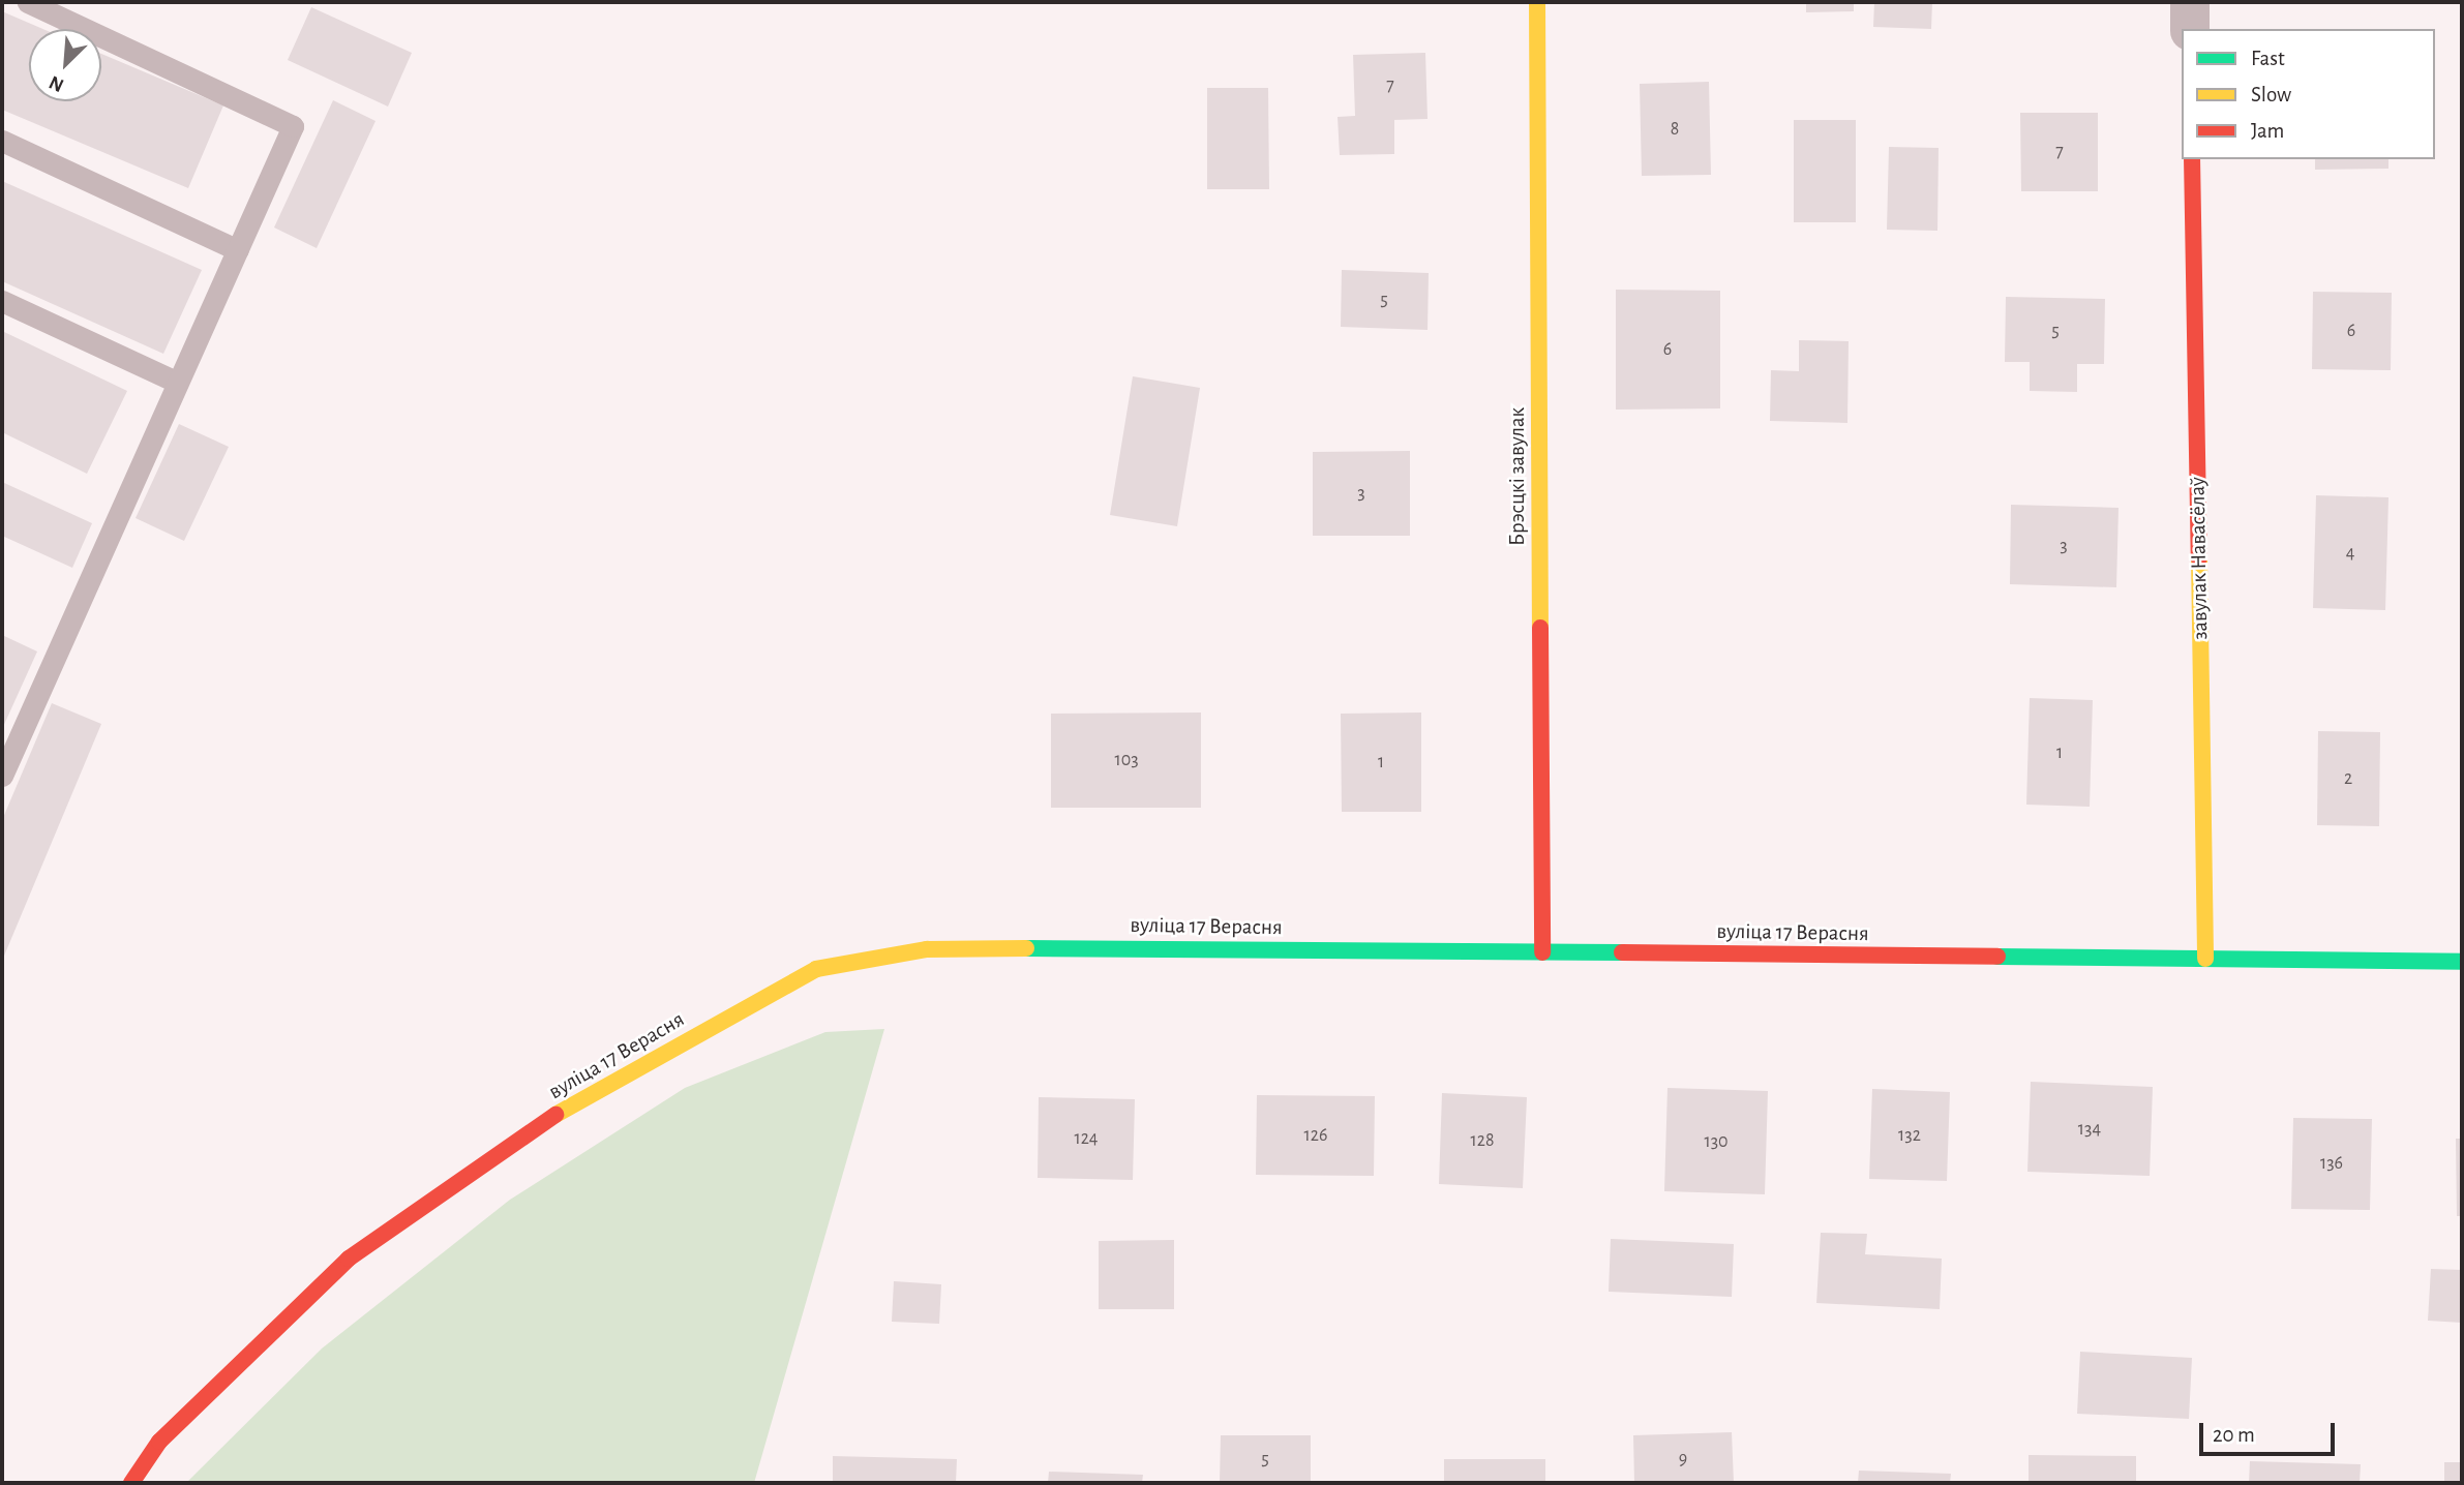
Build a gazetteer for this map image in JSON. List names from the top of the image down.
{
  "streets": {
    "street": ["Брэсцкі завулак", "завулак Навасёлаў", "вуліца 17 Верасня"]
  },
  "crossings": [
    ["Брэсцкі завулак", "вуліца 17 Верасня"],
    ["завулак Навасёлаў", "вуліца 17 Верасня"]
  ],
  "house_numbers": [
    "7",
    "8",
    "7",
    "5",
    "5",
    "6",
    "6",
    "3",
    "3",
    "4",
    "1",
    "103",
    "1",
    "2",
    "134",
    "126",
    "132",
    "124",
    "128",
    "130",
    "136",
    "5",
    "9"
  ],
  "legend": ["Fast", "Slow", "Jam"],
  "scale_bar": "20 m",
  "north": "bottom left"
}
